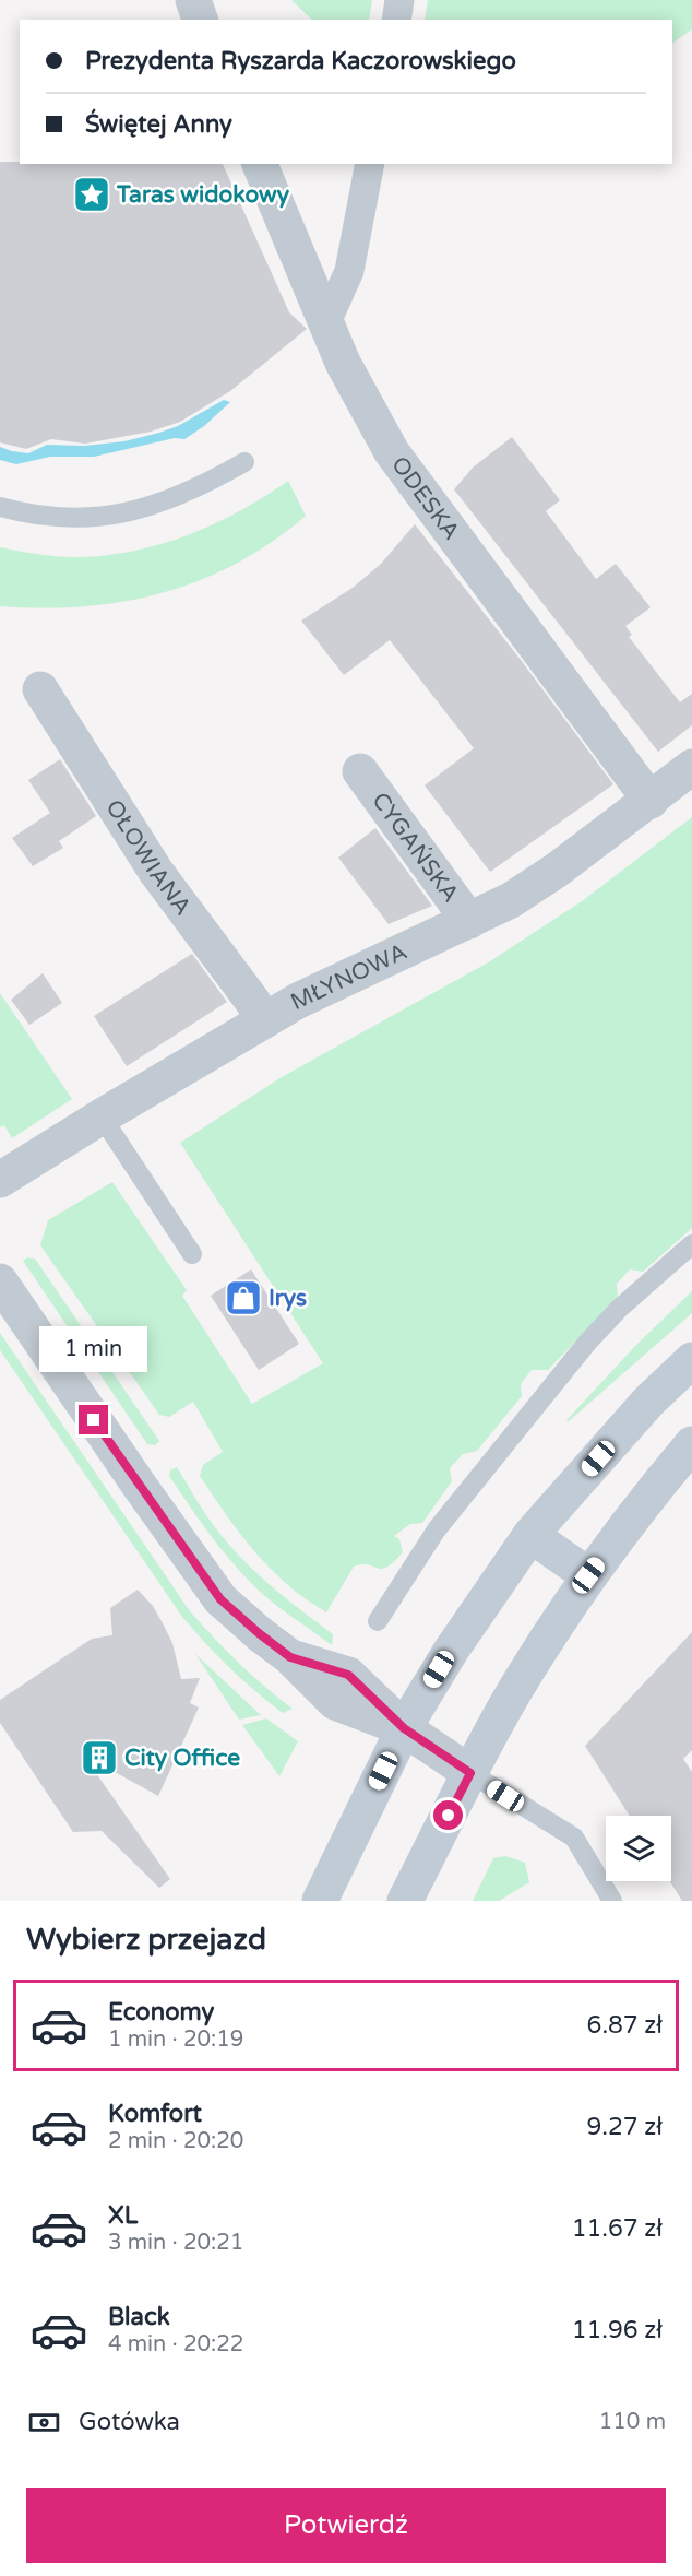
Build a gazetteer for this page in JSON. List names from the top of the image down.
{
  "streets": {
    "street": [
      "ODESKA",
      "CYGAŃSKA",
      "OŁOWIANA",
      "MŁYNOWA"
    ]
  },
  "crossings": [
    ["ODESKA", "MŁYNOWA"],
    ["CYGAŃSKA", "MŁYNOWA"],
    ["OŁOWIANA", "MŁYNOWA"]
  ],
  "places": {
    "place": ["Taras widokowy"],
    "shop": ["Irys"],
    "building": ["City Office"]
  },
  "page": {
    "banner": ["Prezydenta Ryszarda Kaczorowskiego", "Świętej Anny"],
    "bubble": "1 min",
    "heading": "Wybierz przejazd",
    "list": [
      {
        "name": "Economy",
        "note": "1 min · 20:19",
        "value": "6.87 zł"
      },
      {
        "name": "Komfort",
        "note": "2 min · 20:20",
        "value": "9.27 zł"
      },
      {
        "name": "XL",
        "note": "3 min · 20:21",
        "value": "11.67 zł"
      },
      {
        "name": "Black",
        "note": "4 min · 20:22",
        "value": "11.96 zł"
      }
    ],
    "pay": ["Gotówka", "110 m"],
    "buttons": "Potwierdź"
  }
}
